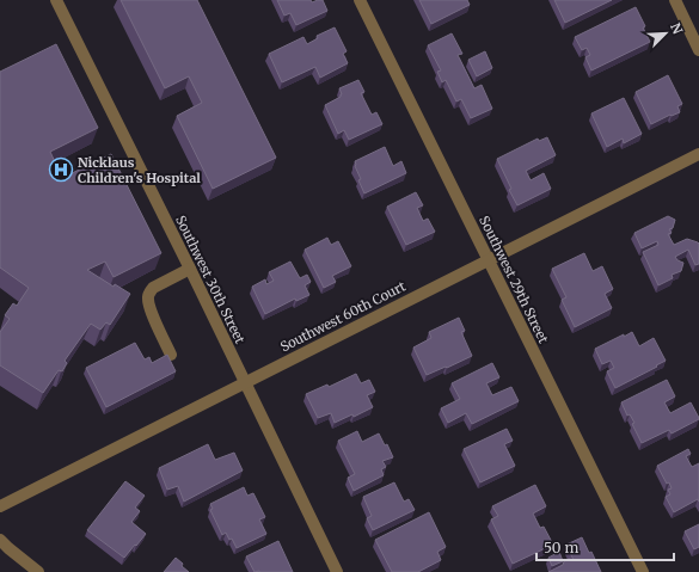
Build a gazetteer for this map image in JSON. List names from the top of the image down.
{
  "streets": {
    "street": ["Southwest 30th Street", "Southwest 29th Street", "Southwest 60th Court"]
  },
  "crossings": [
    ["Southwest 30th Street", "Southwest 60th Court"],
    ["Southwest 29th Street", "Southwest 60th Court"]
  ],
  "places": {
    "hospital": ["Nicklaus Children's Hospital"]
  },
  "scale_bar": "50 m",
  "north": "top right"
}
